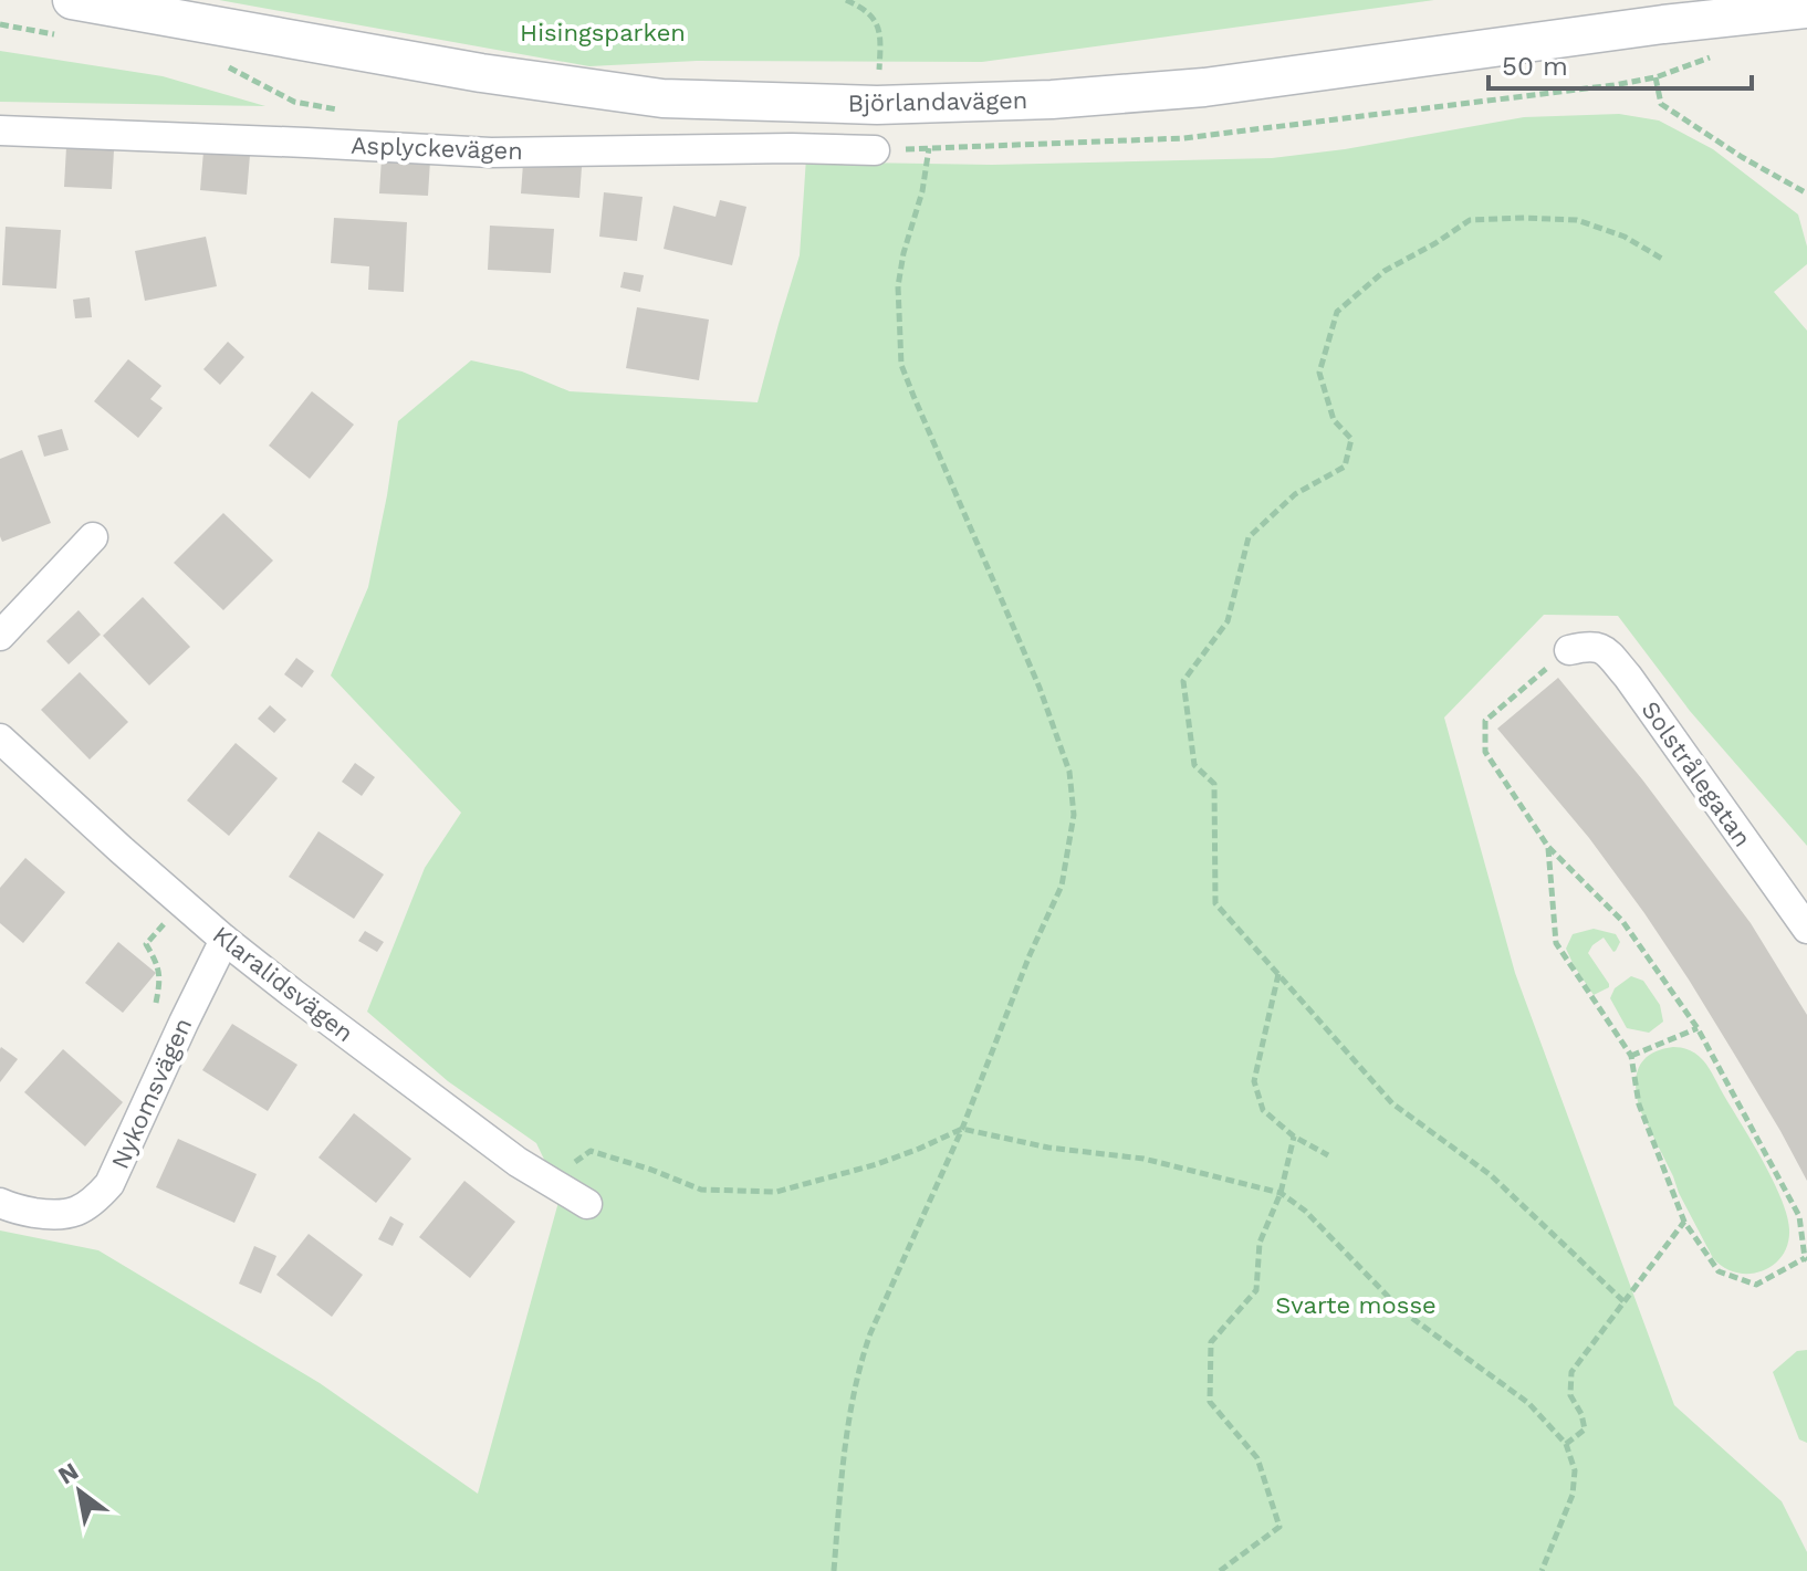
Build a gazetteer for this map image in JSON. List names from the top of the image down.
{
  "streets": {
    "street": [
      "Björlandavägen",
      "Asplyckevägen",
      "Solstrålegatan",
      "Klaralidsvägen",
      "Nykomsvägen"
    ]
  },
  "crossings": [
    ["Klaralidsvägen", "Nykomsvägen"]
  ],
  "parks": ["Hisingsparken", "Svarte mosse"],
  "scale_bar": "50 m",
  "north": "top left"
}
